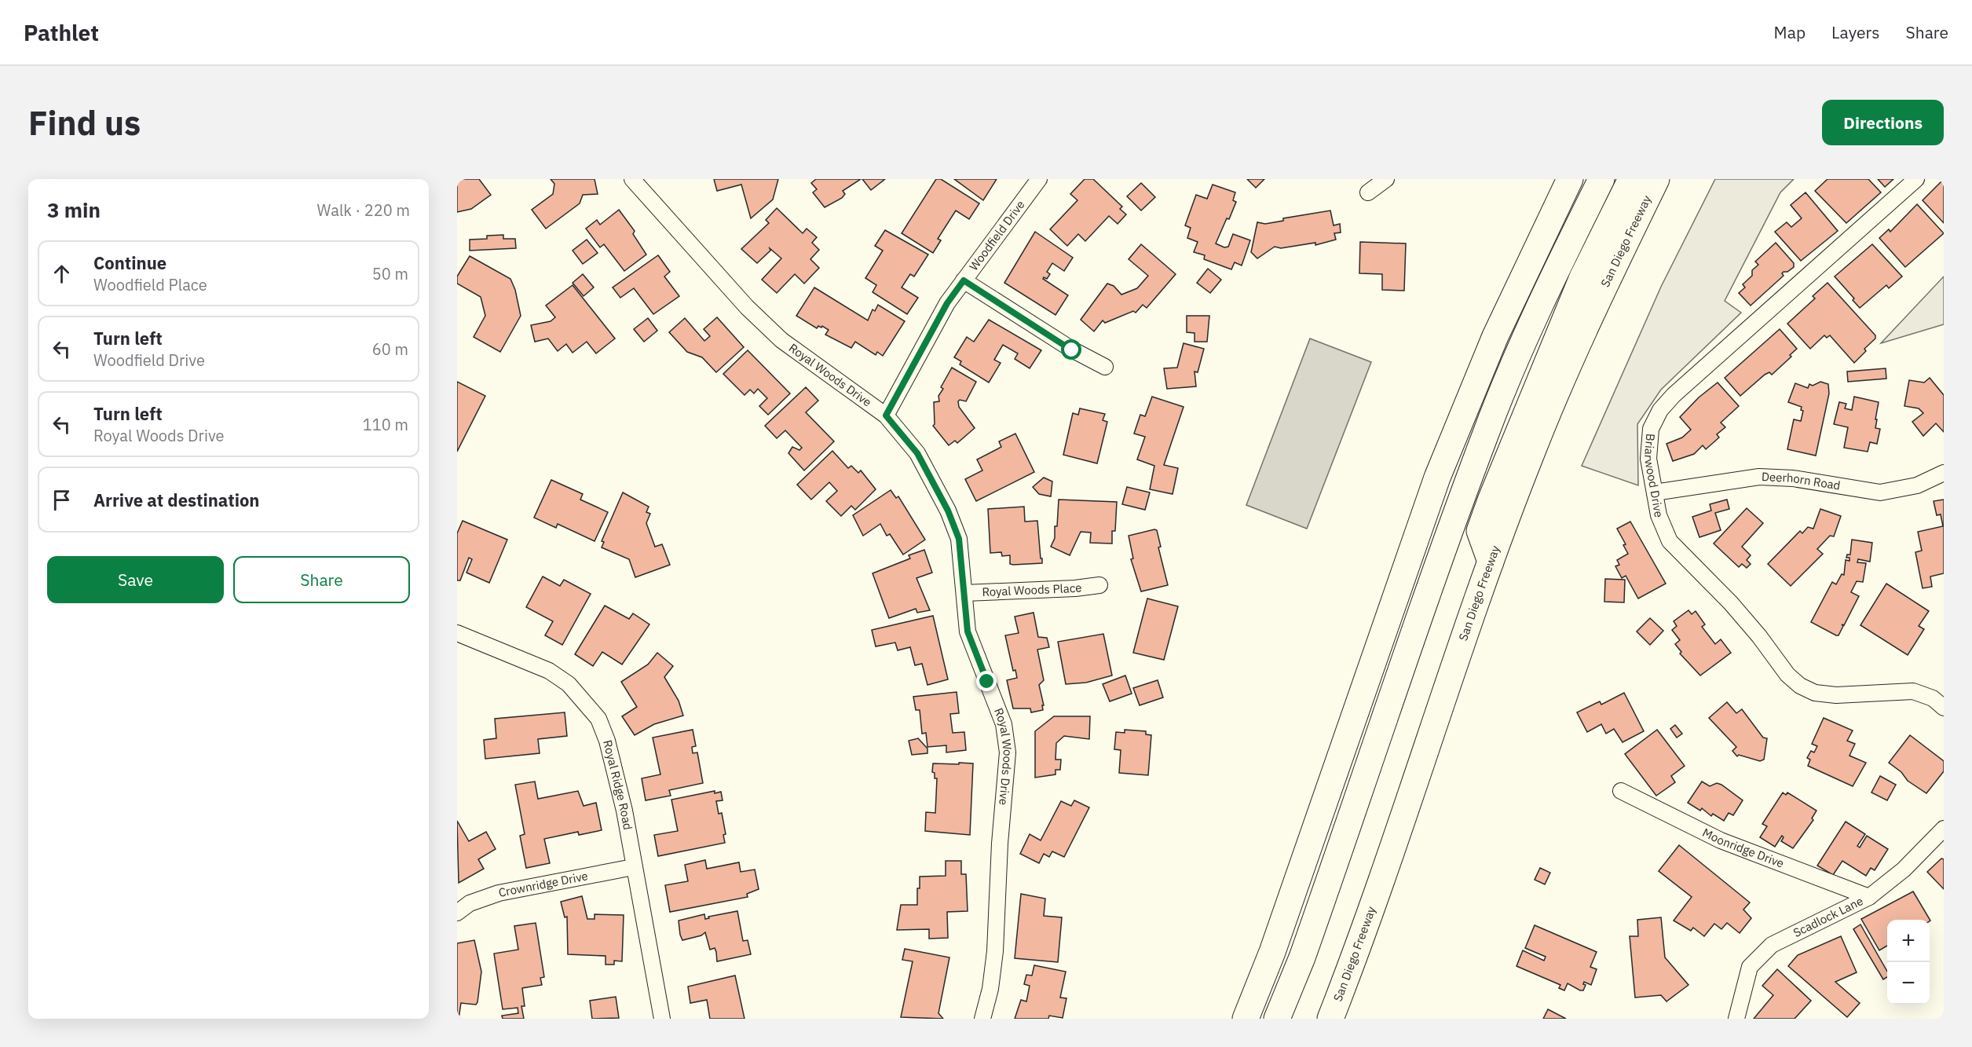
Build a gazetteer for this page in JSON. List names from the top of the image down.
{
  "streets": {
    "highway": ["San Diego Freeway"],
    "street": [
      "Woodfield Drive",
      "Royal Woods Drive",
      "Briarwood Drive",
      "Deerhorn Road",
      "Royal Woods Place",
      "Royal Ridge Road",
      "Moonridge Drive",
      "Crownridge Drive",
      "Scadlock Lane"
    ]
  },
  "crossings": [
    ["Woodfield Drive", "Royal Woods Drive"],
    ["Royal Woods Drive", "Royal Woods Place"],
    ["Briarwood Drive", "Deerhorn Road"],
    ["Royal Ridge Road", "Crownridge Drive"],
    ["Moonridge Drive", "Scadlock Lane"]
  ],
  "page": {
    "header": "Pathlet",
    "nav": ["Map", "Layers", "Share"],
    "buttons": [
      "Directions",
      ["Save", "Share"]
    ],
    "title": "Find us",
    "heading": ["3 min", "Walk · 220 m"],
    "list": [
      ["Continue", "Woodfield Place", "50 m"],
      ["Turn left", "Woodfield Drive", "60 m"],
      ["Turn left", "Royal Woods Drive", "110 m"],
      "Arrive at destination"
    ],
    "map_buttons": ["+", "−"]
  }
}
